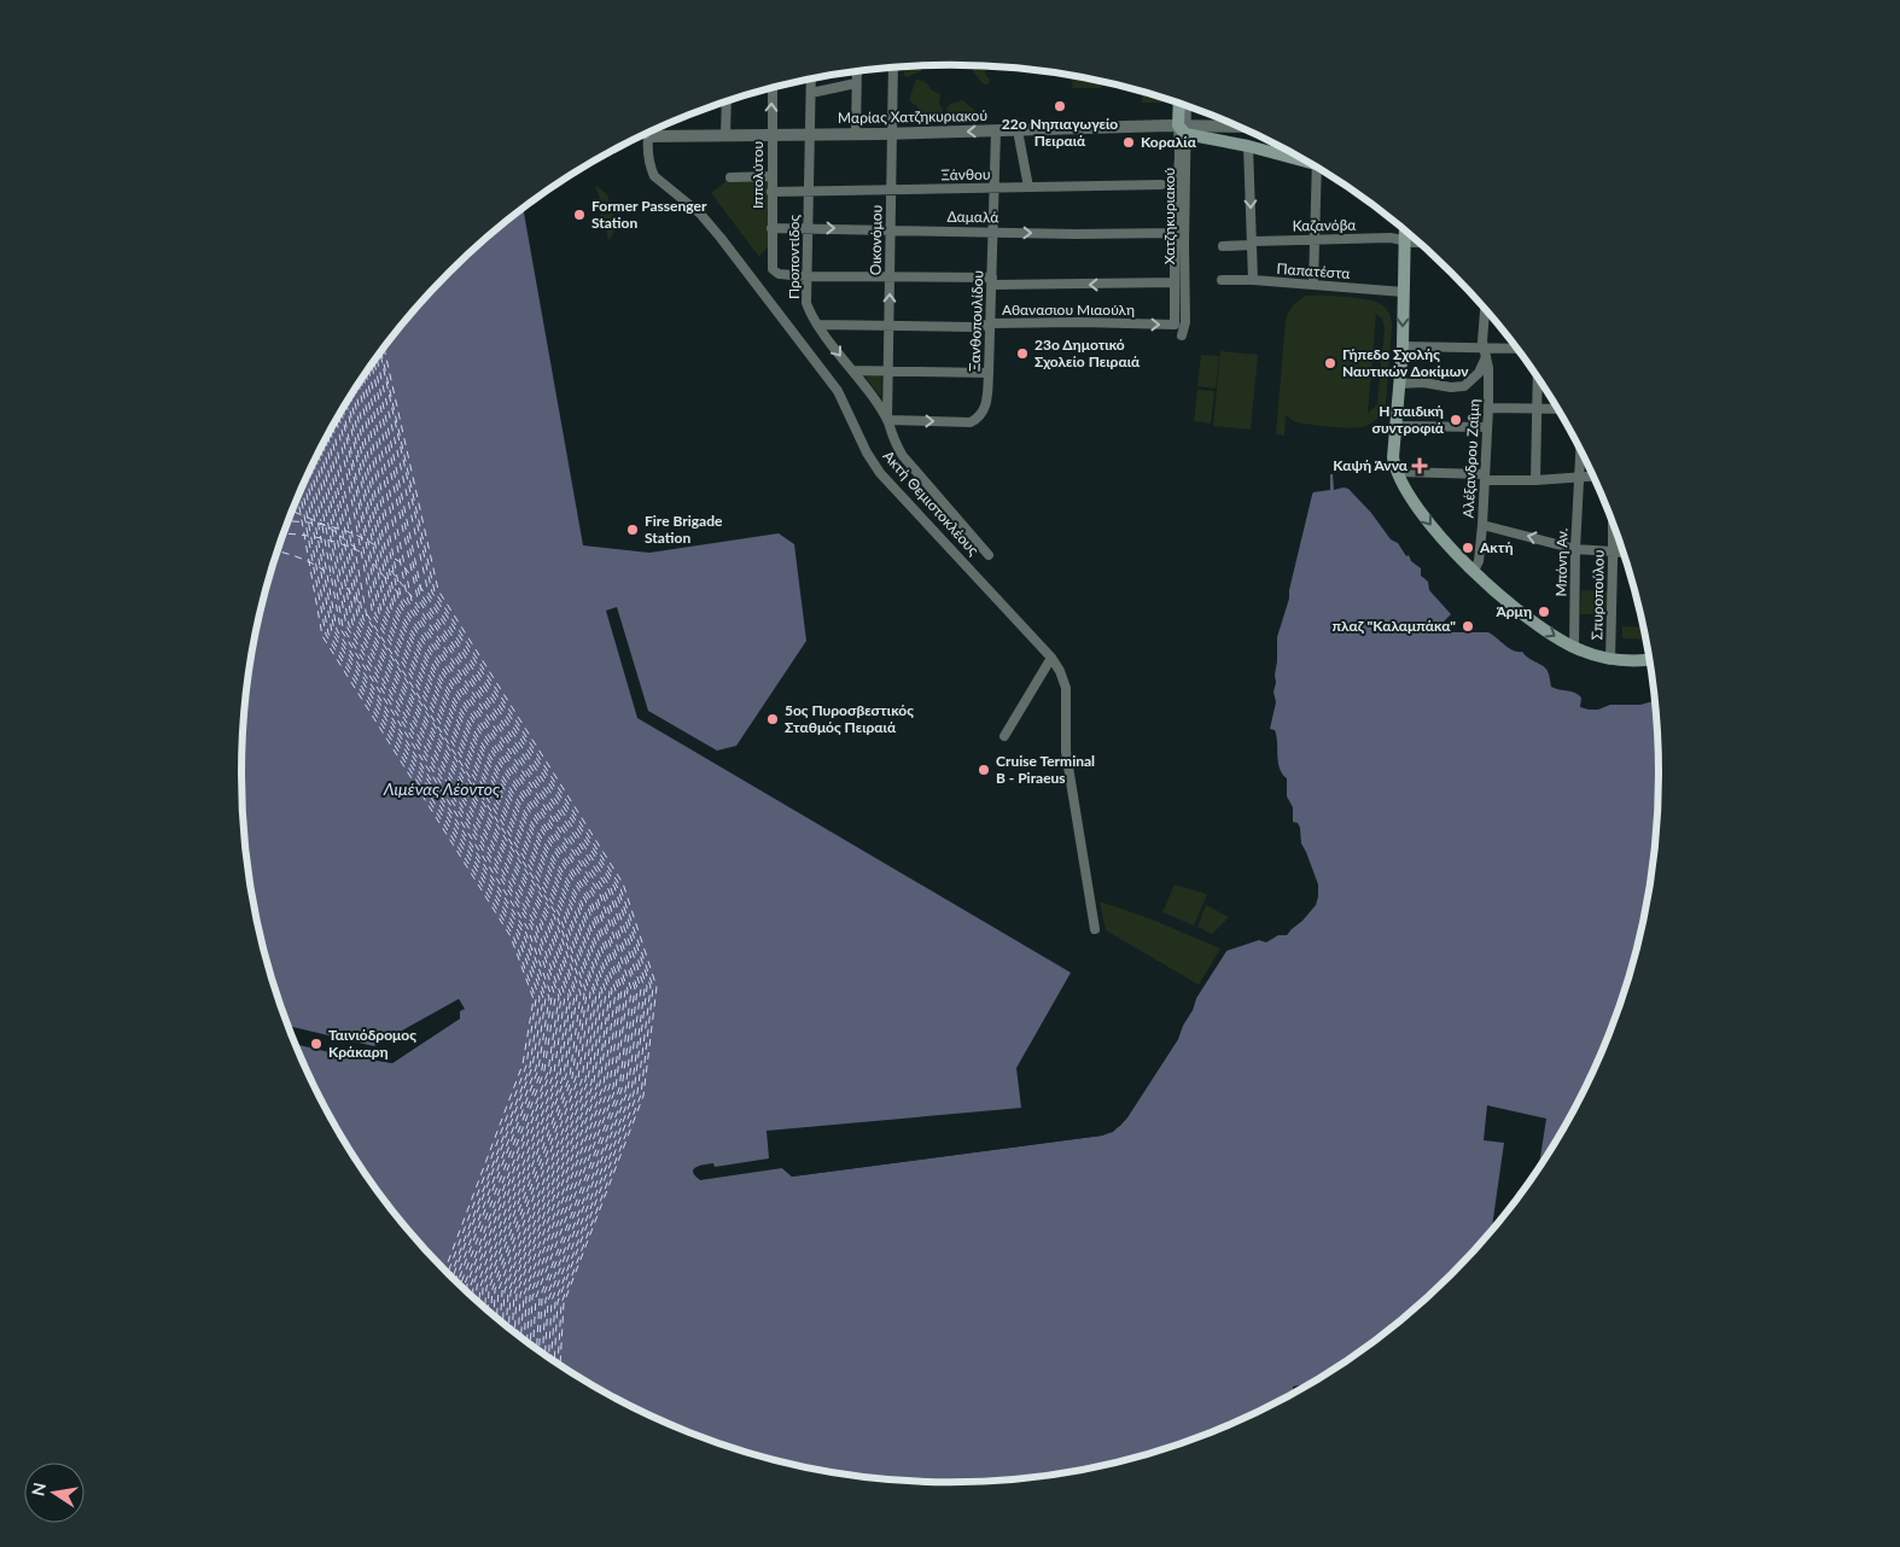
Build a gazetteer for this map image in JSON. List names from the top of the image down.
{
  "streets": {
    "main road": ["Χατζηκυριακού"],
    "street": [
      "Μαρίας Χατζηκυριακού",
      "Ιππολύτου",
      "Ξάνθου",
      "Δαμαλά",
      "Καζανόβα",
      "Οικονόμου",
      "Προποντίδος",
      "Παπατέστα",
      "Αθανασιου Μιαούλη",
      "Ξανθοπουλίδου",
      "Αλέξανδρου Ζαΐμη",
      "Ακτή Θεμιστοκλέους",
      "Μπόνη Αν.",
      "Σπυροπούλου"
    ]
  },
  "crossings": [
    ["Μαρίας Χατζηκυριακού", "Ιππολύτου"],
    ["Μαρίας Χατζηκυριακού", "Χατζηκυριακού"],
    ["Μαρίας Χατζηκυριακού", "Οικονόμου"],
    ["Μαρίας Χατζηκυριακού", "Προποντίδος"],
    ["Μαρίας Χατζηκυριακού", "Ξανθοπουλίδου"],
    ["Ιππολύτου", "Ξάνθου"],
    ["Ιππολύτου", "Δαμαλά"],
    ["Ιππολύτου", "Προποντίδος"],
    ["Ξάνθου", "Οικονόμου"],
    ["Ξάνθου", "Προποντίδος"],
    ["Ξάνθου", "Ξανθοπουλίδου"],
    ["Χατζηκυριακού", "Δαμαλά"],
    ["Χατζηκυριακού", "Αθανασιου Μιαούλη"],
    ["Δαμαλά", "Οικονόμου"],
    ["Δαμαλά", "Προποντίδος"],
    ["Δαμαλά", "Ξανθοπουλίδου"],
    ["Οικονόμου", "Προποντίδος"],
    ["Οικονόμου", "Αθανασιου Μιαούλη"],
    ["Οικονόμου", "Ξανθοπουλίδου"],
    ["Προποντίδος", "Αθανασιου Μιαούλη"],
    ["Προποντίδος", "Ξανθοπουλίδου"],
    ["Αθανασιου Μιαούλη", "Ξανθοπουλίδου"]
  ],
  "water": ["Λιμένας Λέοντος"],
  "places": {
    "other": [
      "22ο Νηπιαγωγείο Πειραιά",
      "Κοραλία",
      "Former Passenger Station",
      "23ο Δημοτικό Σχολείο Πειραιά",
      "Γήπεδο Σχολής Ναυτικών Δοκίμων",
      "Η παιδική συντροφιά",
      "Fire Brigade Station",
      "Ακτή",
      "Άρμη",
      "πλαζ \"Καλαμπάκα\"",
      "5ος Πυροσβεστικός Σταθμός Πειραιά",
      "Cruise Terminal B - Piraeus",
      "Ταινιόδρομος Κράκαρη"
    ],
    "health": ["Καψή Άννα"]
  },
  "north": "left"
}
